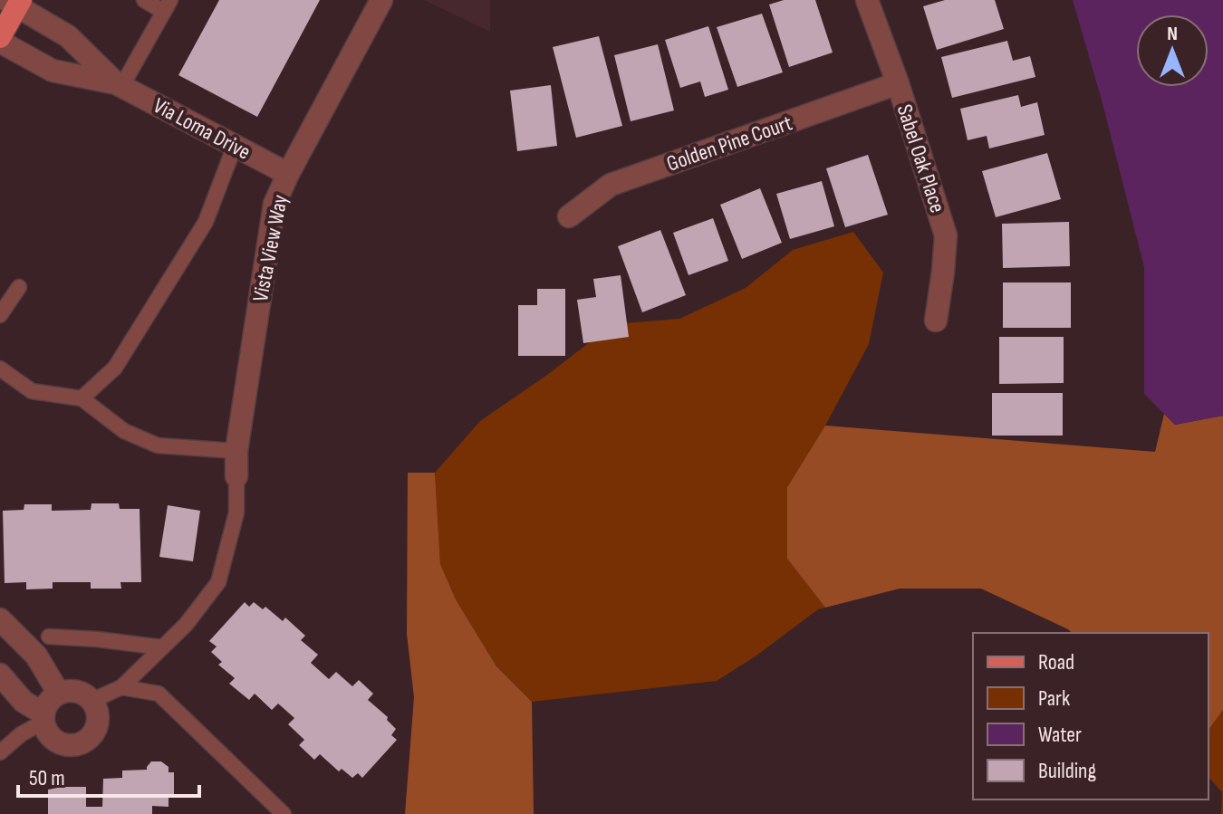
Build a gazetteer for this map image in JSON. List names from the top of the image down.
{
  "streets": {
    "street": [
      "Via Loma Drive",
      "Golden Pine Court",
      "Sabel Oak Place",
      "Vista View Way"
    ]
  },
  "crossings": [
    ["Via Loma Drive", "Vista View Way"],
    ["Golden Pine Court", "Sabel Oak Place"]
  ],
  "legend": [
    "Road",
    "Park",
    "Water",
    "Building"
  ],
  "scale_bar": "50 m",
  "north": "top"
}
